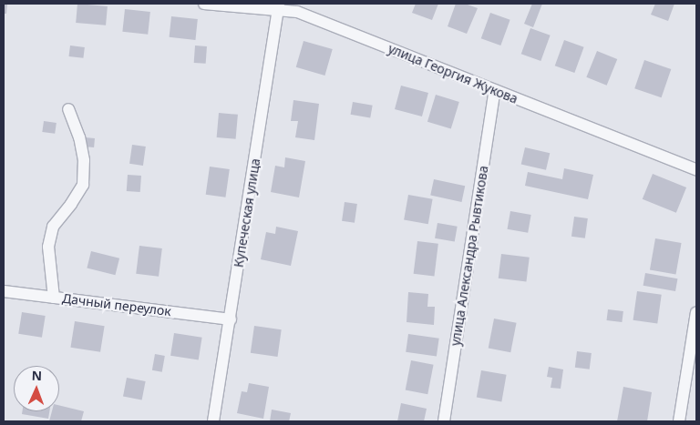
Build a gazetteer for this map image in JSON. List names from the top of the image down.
{
  "streets": {
    "street": [
      "улица Георгия Жукова",
      "Купеческая улица",
      "улица Александра Рывтикова",
      "Дачный переулок"
    ]
  },
  "crossings": [
    ["улица Георгия Жукова", "Купеческая улица"],
    ["улица Георгия Жукова", "улица Александра Рывтикова"],
    ["Купеческая улица", "Дачный переулок"]
  ],
  "north": "top"
}
